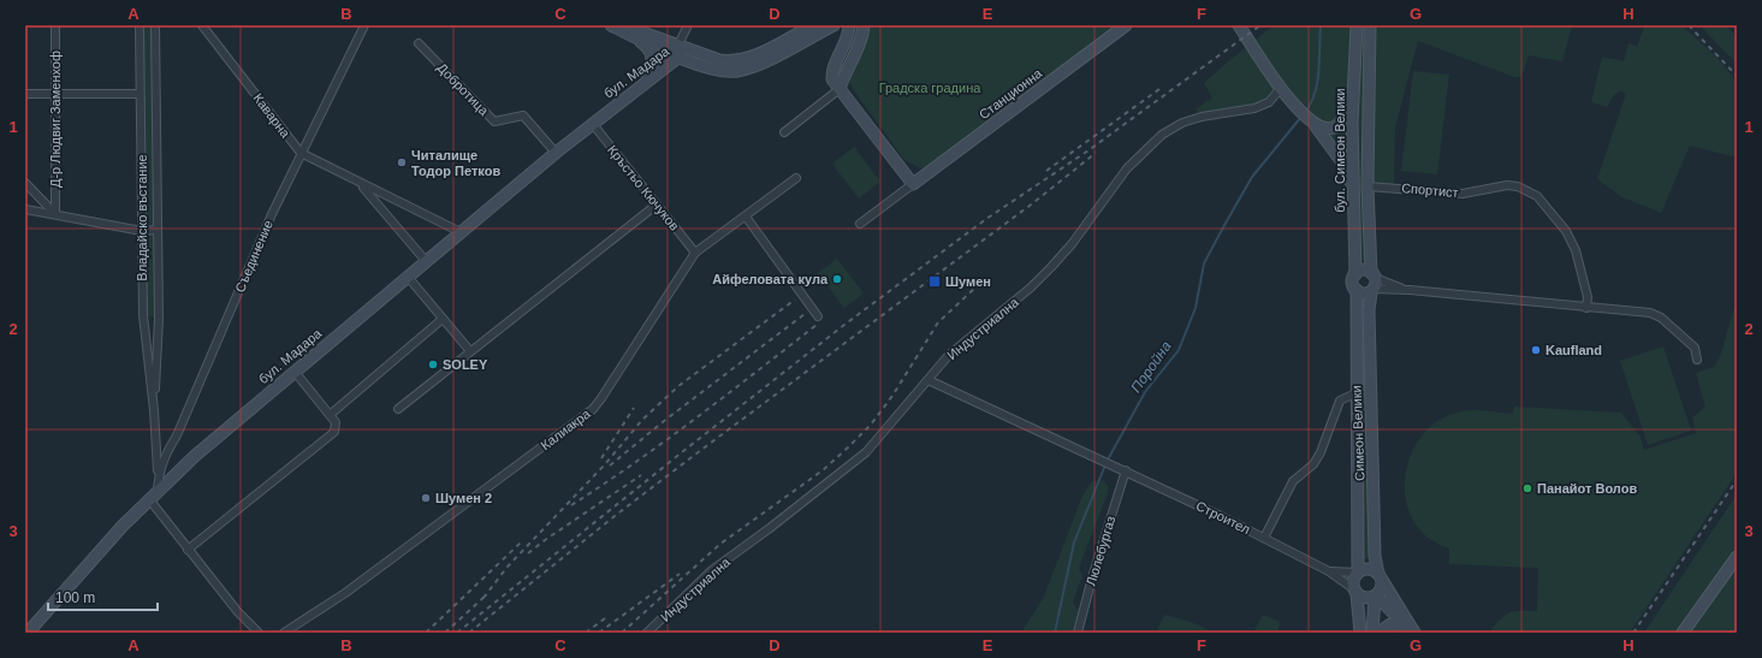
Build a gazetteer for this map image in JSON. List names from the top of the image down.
{
  "streets": {
    "main road": [
      "бул. Мадара",
      "Станционна",
      "бул. Симеон Велики",
      "Симеон Велики"
    ],
    "street": [
      "Добротица",
      "Каварна",
      "Д-р Людвиг Заменхоф",
      "Кръстьо Кючуков",
      "Спортист",
      "Владайско въстание",
      "Съединение",
      "Индустриална",
      "Калиакра",
      "Строител",
      "Люлебургаз"
    ]
  },
  "crossings": [
    ["бул. Мадара", "Добротица"],
    ["бул. Мадара", "Каварна"],
    ["бул. Мадара", "Кръстьо Кючуков"],
    ["бул. Мадара", "Съединение"],
    ["Каварна", "Съединение"],
    ["бул. Симеон Велики", "Спортист"],
    ["бул. Симеон Велики", "Симеон Велики"],
    ["Кръстьо Кючуков", "Калиакра"],
    ["Владайско въстание", "Съединение"],
    ["Индустриална", "Строител"],
    ["Симеон Велики", "Строител"],
    ["Строител", "Люлебургаз"]
  ],
  "water": ["Поройна"],
  "parks": ["Градска градина"],
  "places": {
    "other": [
      "Читалище Тодор Петков",
      "Айфеловата кула",
      "Kaufland",
      "SOLEY",
      "Панайот Волов",
      "Шумен 2"
    ],
    "transit": ["Шумен"]
  },
  "scale_bar": "100 m",
  "grid": {
    "columns": [
      "A",
      "B",
      "C",
      "D",
      "E",
      "F",
      "G",
      "H"
    ],
    "rows": ["1", "2", "3"]
  }
}
